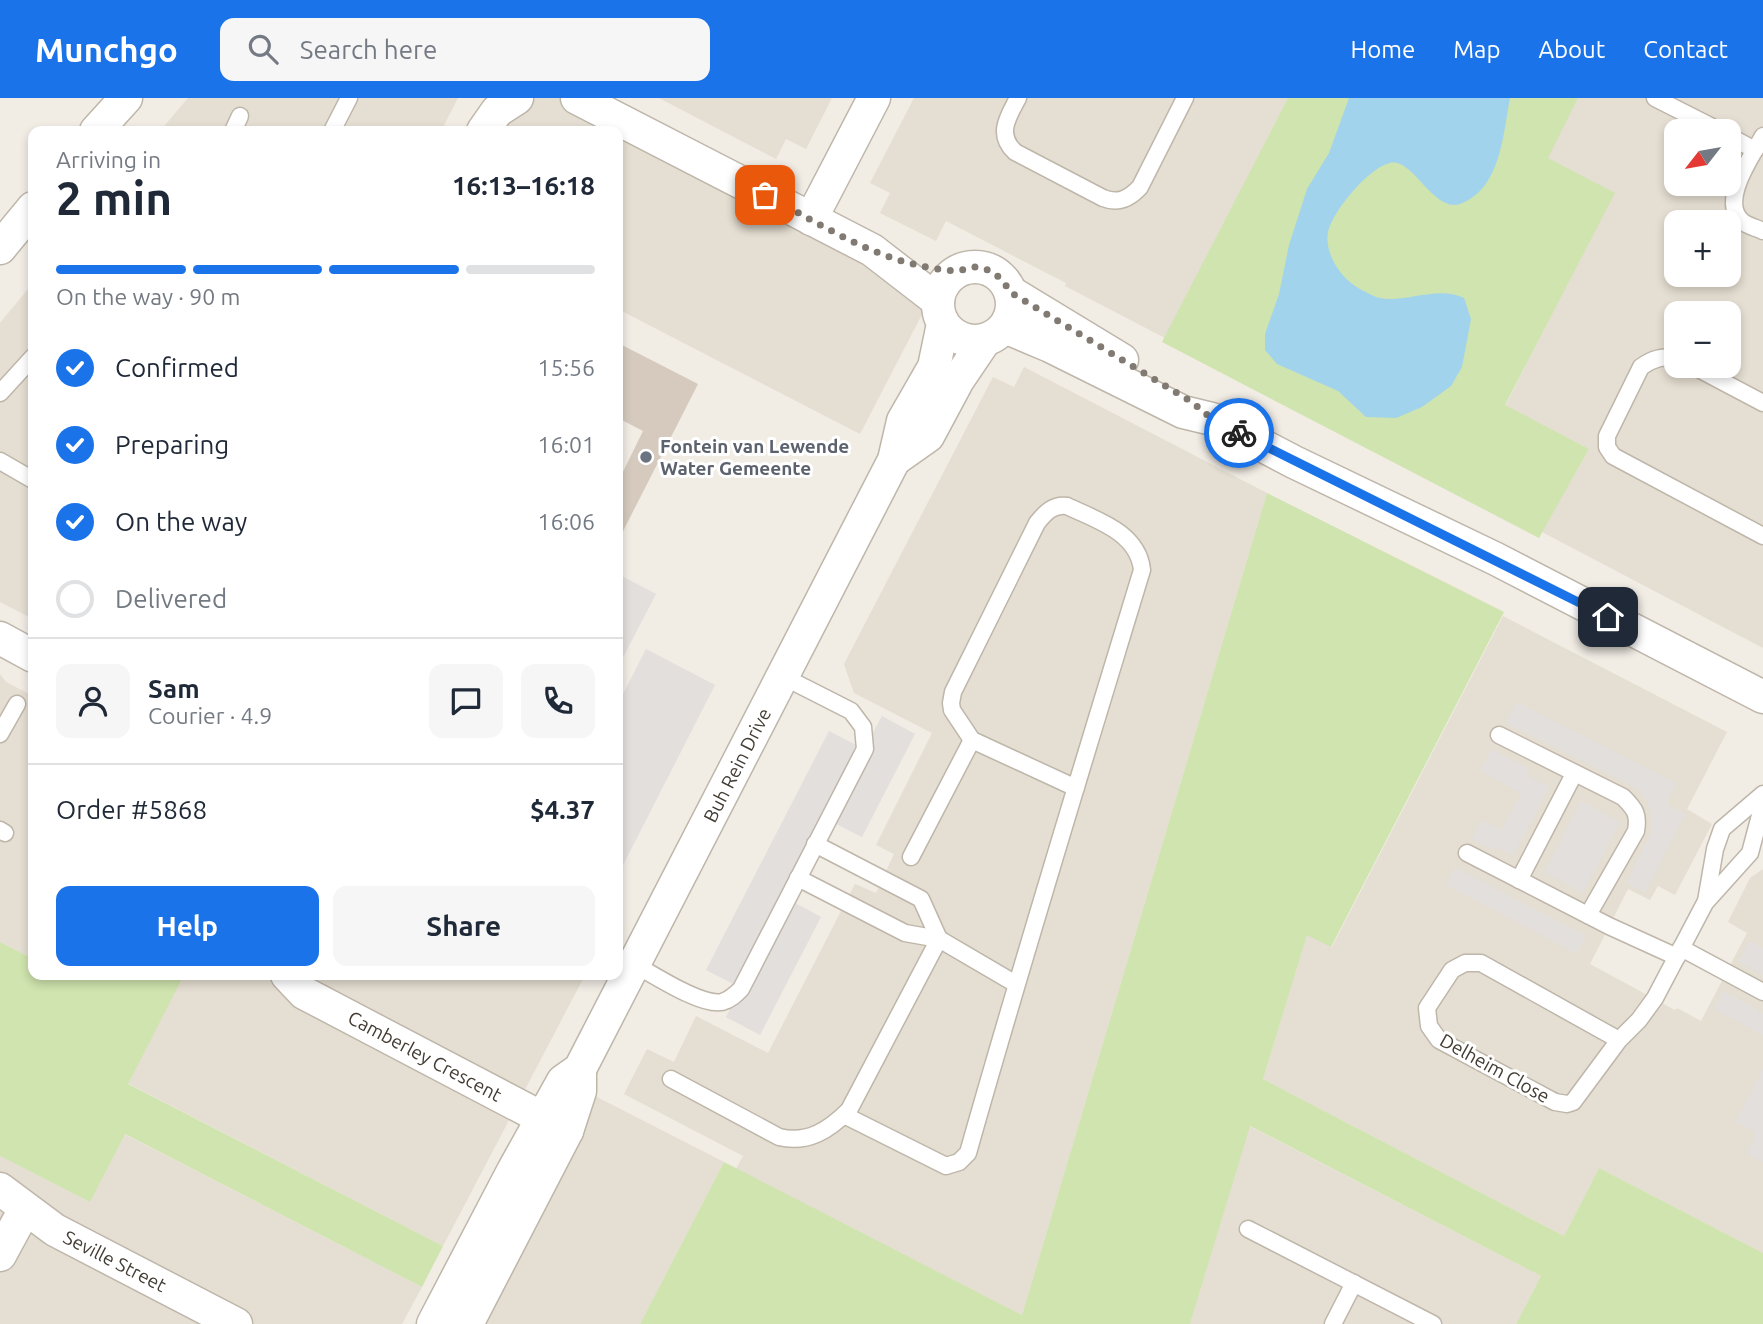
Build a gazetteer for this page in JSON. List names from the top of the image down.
{
  "streets": {
    "street": ["Buh Rein Drive", "Camberley Crescent", "Seville Street"],
    "lane": ["Delheim Close"]
  },
  "crossings": [
    ["Buh Rein Drive", "Camberley Crescent"]
  ],
  "places": ["Fontein van Lewende Water Gemeente"],
  "north": "bottom left",
  "page": {
    "header": "Munchgo",
    "search": "Search here",
    "nav": [
      "Home",
      "Map",
      "About",
      "Contact"
    ],
    "map_buttons": ["+", "−"],
    "heading": ["2 min", "Arriving in", "16:13–16:18"],
    "panel": [
      "Sam",
      "Courier · 4.9",
      "Order #5868",
      "$4.37"
    ],
    "bar": "On the way · 90 m",
    "list": [
      ["Confirmed", "15:56"],
      ["Preparing", "16:01"],
      ["On the way", "16:06"],
      "Delivered"
    ],
    "buttons": ["Help", "Share"]
  }
}
